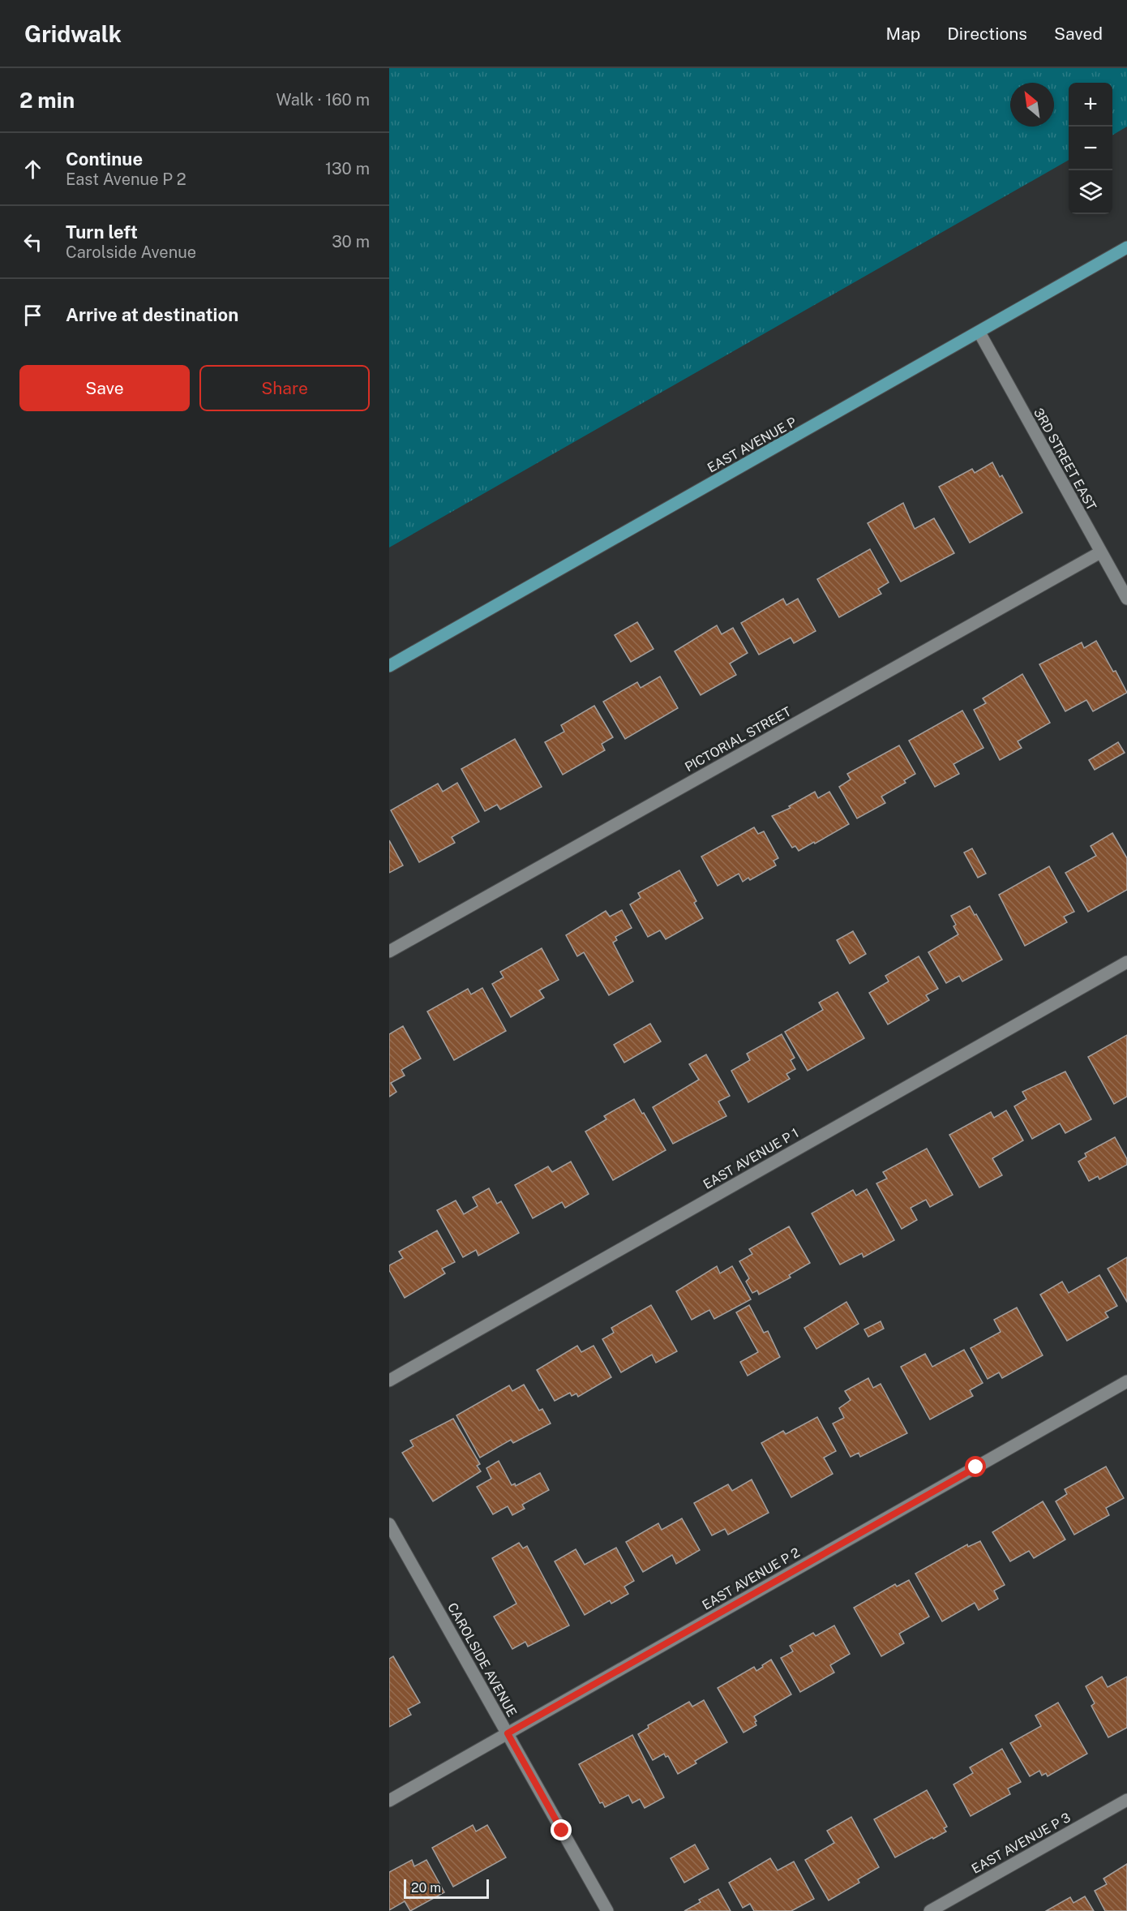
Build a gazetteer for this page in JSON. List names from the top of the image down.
{
  "streets": {
    "main road": ["EAST AVENUE P"],
    "street": [
      "3RD STREET EAST",
      "PICTORIAL STREET",
      "EAST AVENUE P 1",
      "EAST AVENUE P 2",
      "CAROLSIDE AVENUE",
      "EAST AVENUE P 3"
    ]
  },
  "crossings": [
    ["EAST AVENUE P", "3RD STREET EAST"],
    ["3RD STREET EAST", "PICTORIAL STREET"],
    ["EAST AVENUE P 2", "CAROLSIDE AVENUE"]
  ],
  "scale_bar": "20 m",
  "north": "top left",
  "page": {
    "header": "Gridwalk",
    "nav": ["Map", "Directions", "Saved"],
    "heading": ["2 min", "Walk · 160 m"],
    "map_buttons": ["+", "−"],
    "list": [
      ["Continue", "East Avenue P 2", "130 m"],
      ["Turn left", "Carolside Avenue", "30 m"],
      "Arrive at destination"
    ],
    "buttons": ["Save", "Share"],
    "scale": "20 m"
  }
}
